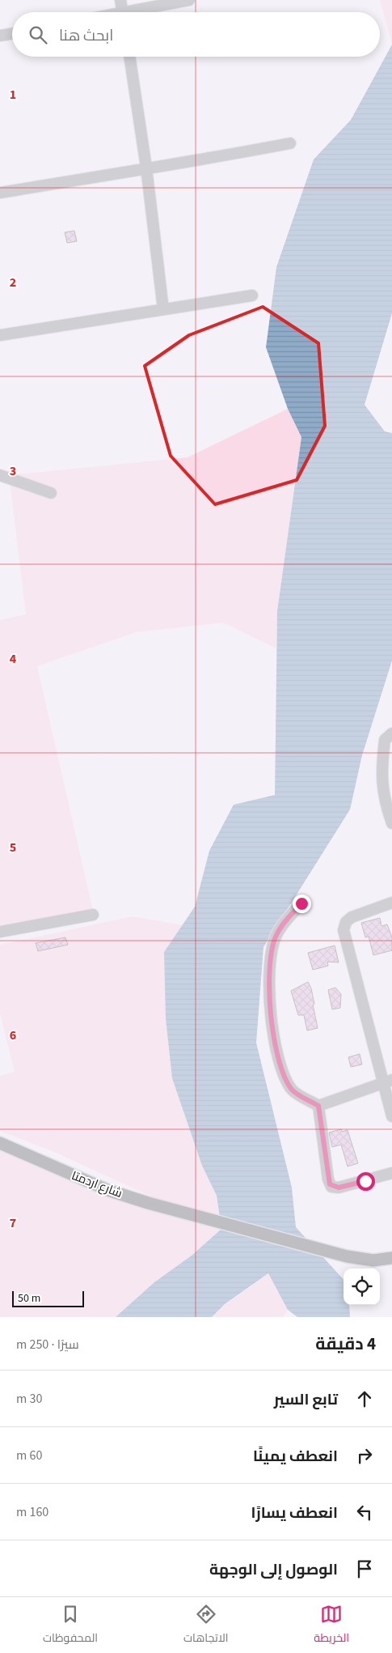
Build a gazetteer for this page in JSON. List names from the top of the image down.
{
  "streets": {
    "main road": ["شارع اردمتا"]
  },
  "scale_bar": "50 m",
  "page": {
    "search": "ابحث هنا",
    "scale": "50 m",
    "heading": ["4 دقيقة", "سيرًا · 250 m"],
    "list": [
      ["تابع السير", "30 m"],
      ["انعطف يمينًا", "60 m"],
      ["انعطف يسارًا", "160 m"],
      "الوصول إلى الوجهة"
    ],
    "nav": ["الخريطة", "الاتجاهات", "المحفوظات"]
  },
  "grid": {
    "rows": [
      "1",
      "2",
      "3",
      "4",
      "5",
      "6",
      "7"
    ]
  }
}
